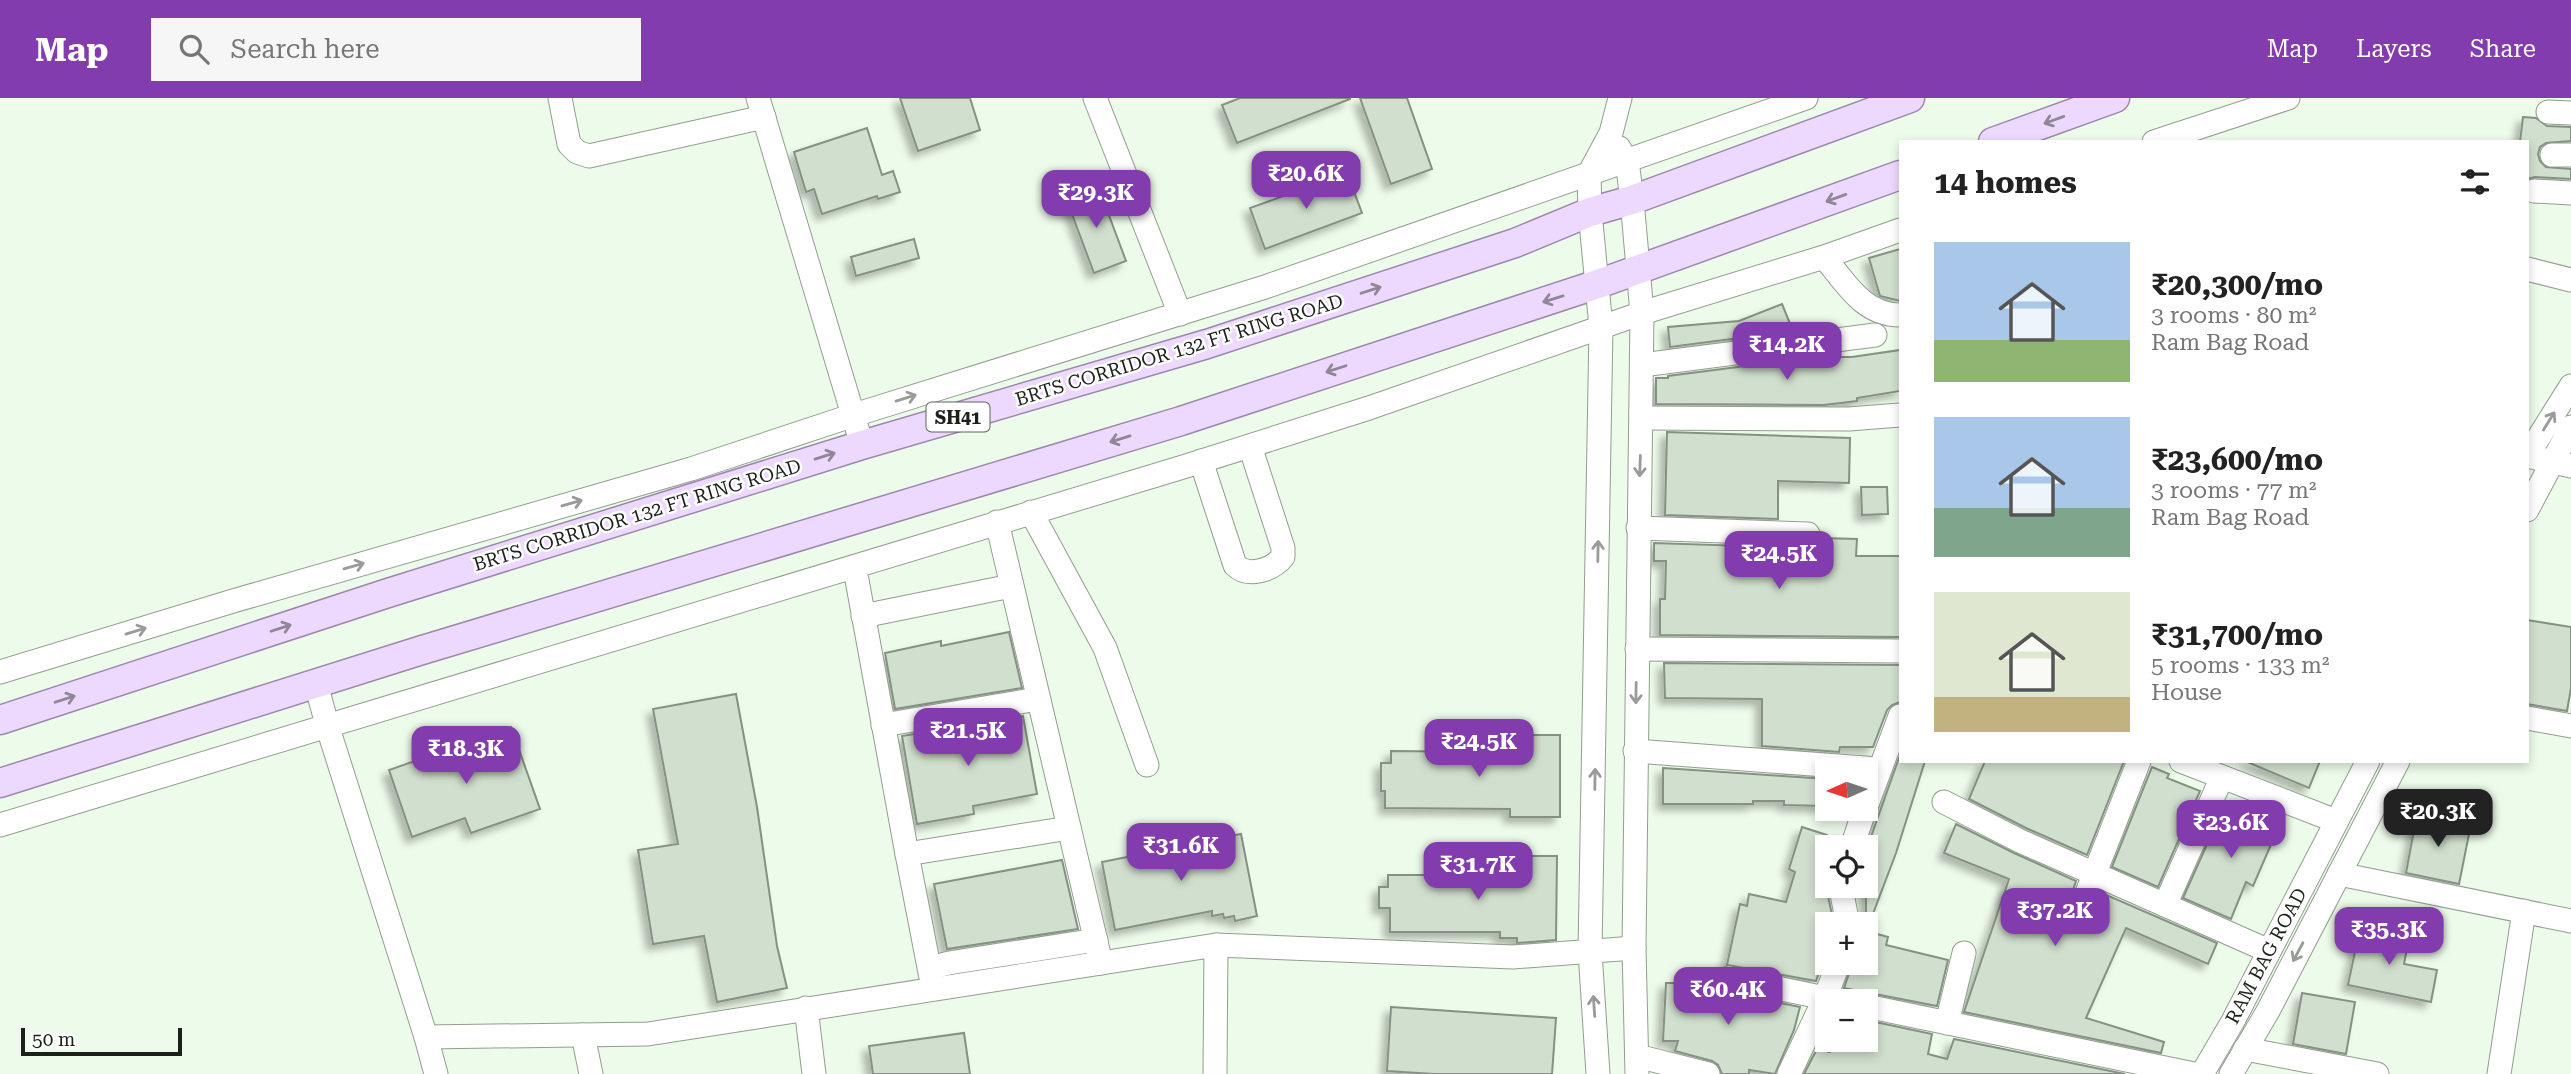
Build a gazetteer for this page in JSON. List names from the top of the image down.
{
  "streets": {
    "main road": ["BRTS CORRIDOR 132 FT RING ROAD", "SH41"],
    "street": ["RAM BAG ROAD"]
  },
  "scale_bar": "50 m",
  "north": "left",
  "page": {
    "header": "Map",
    "search": "Search here",
    "nav": ["Map", "Layers", "Share"],
    "heading": "14 homes",
    "price": [
      "₹20.6K",
      "₹29.3K",
      "₹14.2K",
      "₹24.5K",
      "₹21.5K",
      "₹24.5K",
      "₹18.3K",
      "₹20.3K",
      "₹23.6K",
      "₹31.6K",
      "₹31.7K",
      "₹37.2K",
      "₹35.3K",
      "₹60.4K"
    ],
    "list": [
      {
        "name": "₹20,300/mo",
        "note": "3 rooms · 80 m² · Ram Bag Road"
      },
      {
        "name": "₹23,600/mo",
        "note": "3 rooms · 77 m² · Ram Bag Road"
      },
      {
        "name": "₹31,700/mo",
        "note": "5 rooms · 133 m² · House"
      }
    ],
    "map_buttons": ["+", "−"],
    "scale": "50 m"
  }
}
